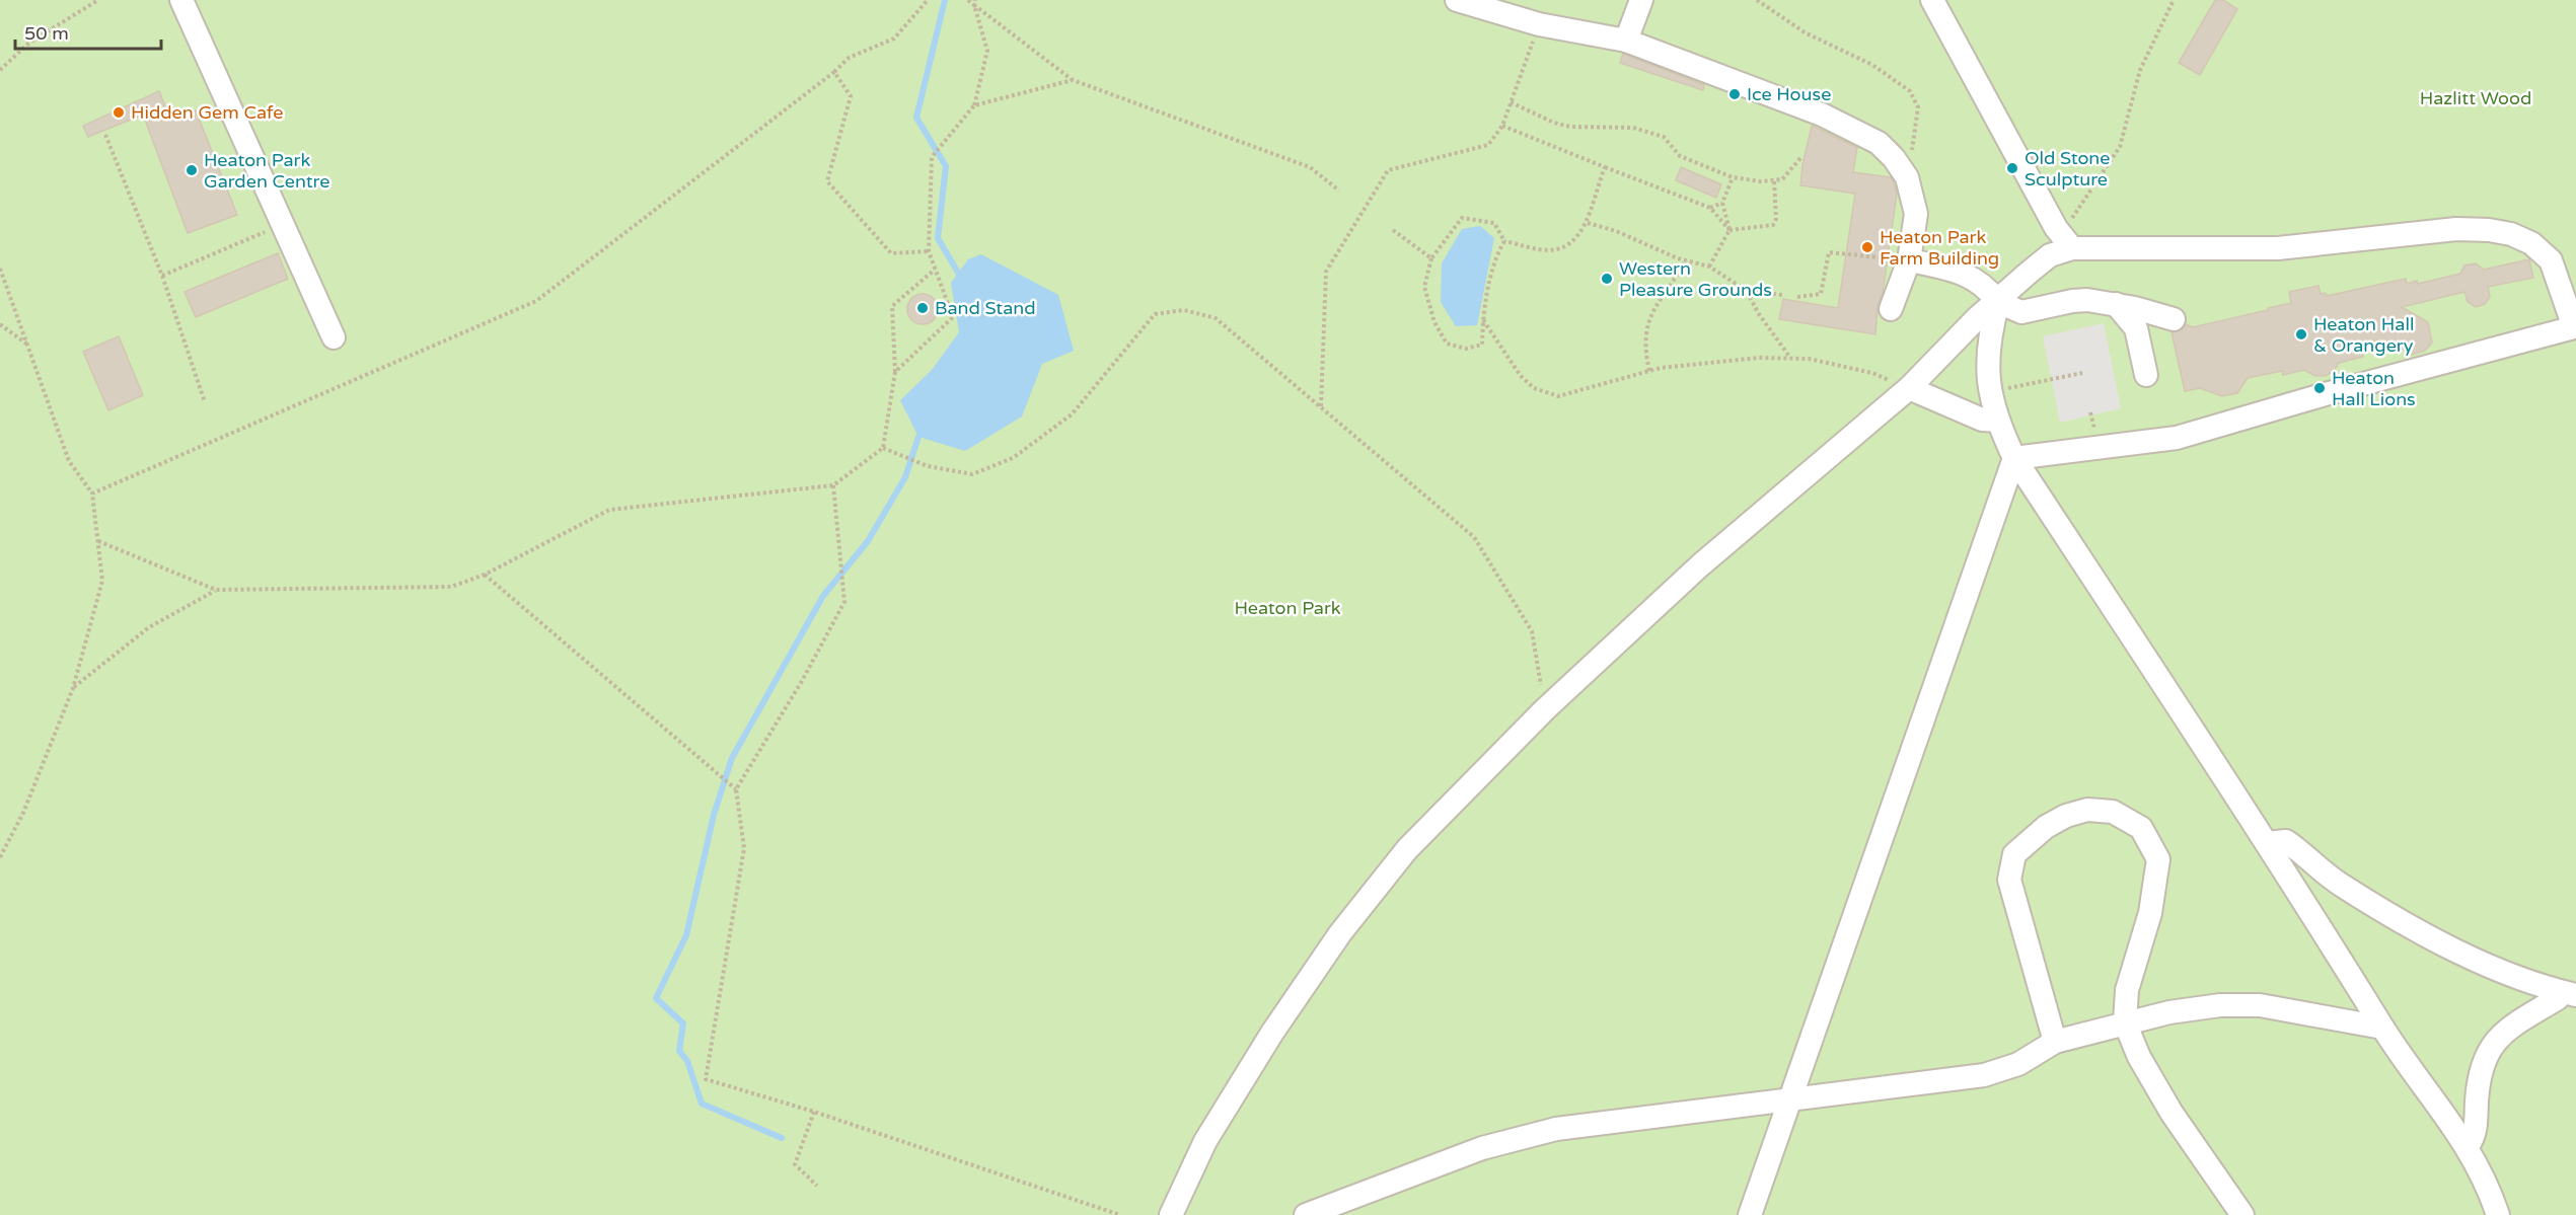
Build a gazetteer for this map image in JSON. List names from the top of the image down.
{
  "parks": ["Hazlitt Wood", "Heaton Park"],
  "places": [
    "Ice House",
    "Hidden Gem Cafe",
    "Old Stone Sculpture",
    "Heaton Park Garden Centre",
    "Heaton Park Farm Building",
    "Western Pleasure Grounds",
    "Band Stand",
    "Heaton Hall & Orangery",
    "Heaton Hall Lions"
  ],
  "scale_bar": "50 m"
}
